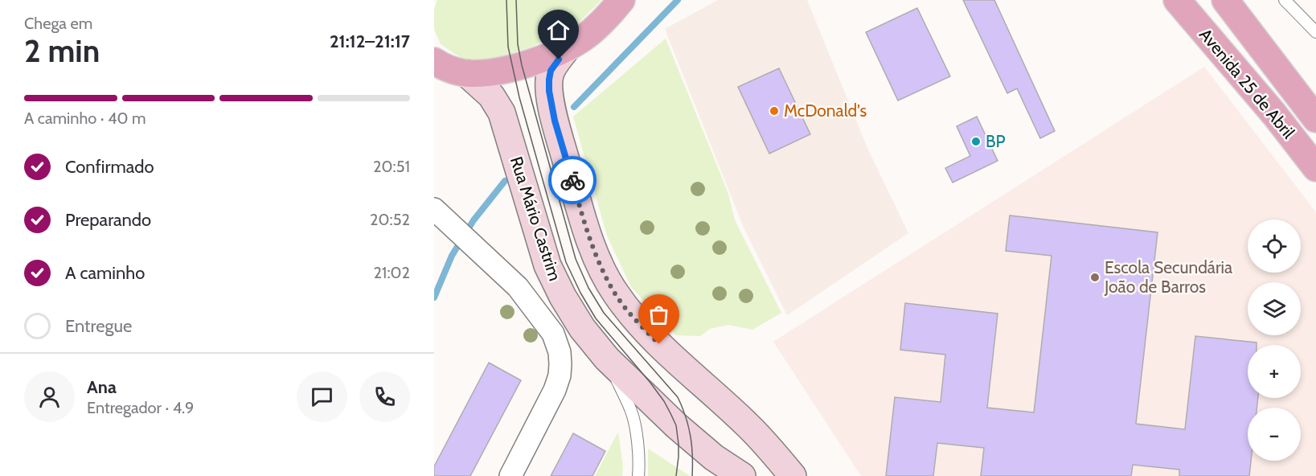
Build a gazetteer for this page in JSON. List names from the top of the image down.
{
  "streets": {
    "main road": ["Avenida 25 de Abril"],
    "street": ["Rua Mário Castrim"]
  },
  "places": ["McDonald's", "BP", "Escola Secundária João de Barros"],
  "page": {
    "heading": ["2 min", "Chega em", "21:12–21:17"],
    "panel": ["Ana", "Entregador · 4.9"],
    "bar": "A caminho · 40 m",
    "list": [
      ["Confirmado", "20:51"],
      ["Preparando", "20:52"],
      ["A caminho", "21:02"],
      "Entregue"
    ],
    "map_buttons": ["+", "−"]
  }
}
